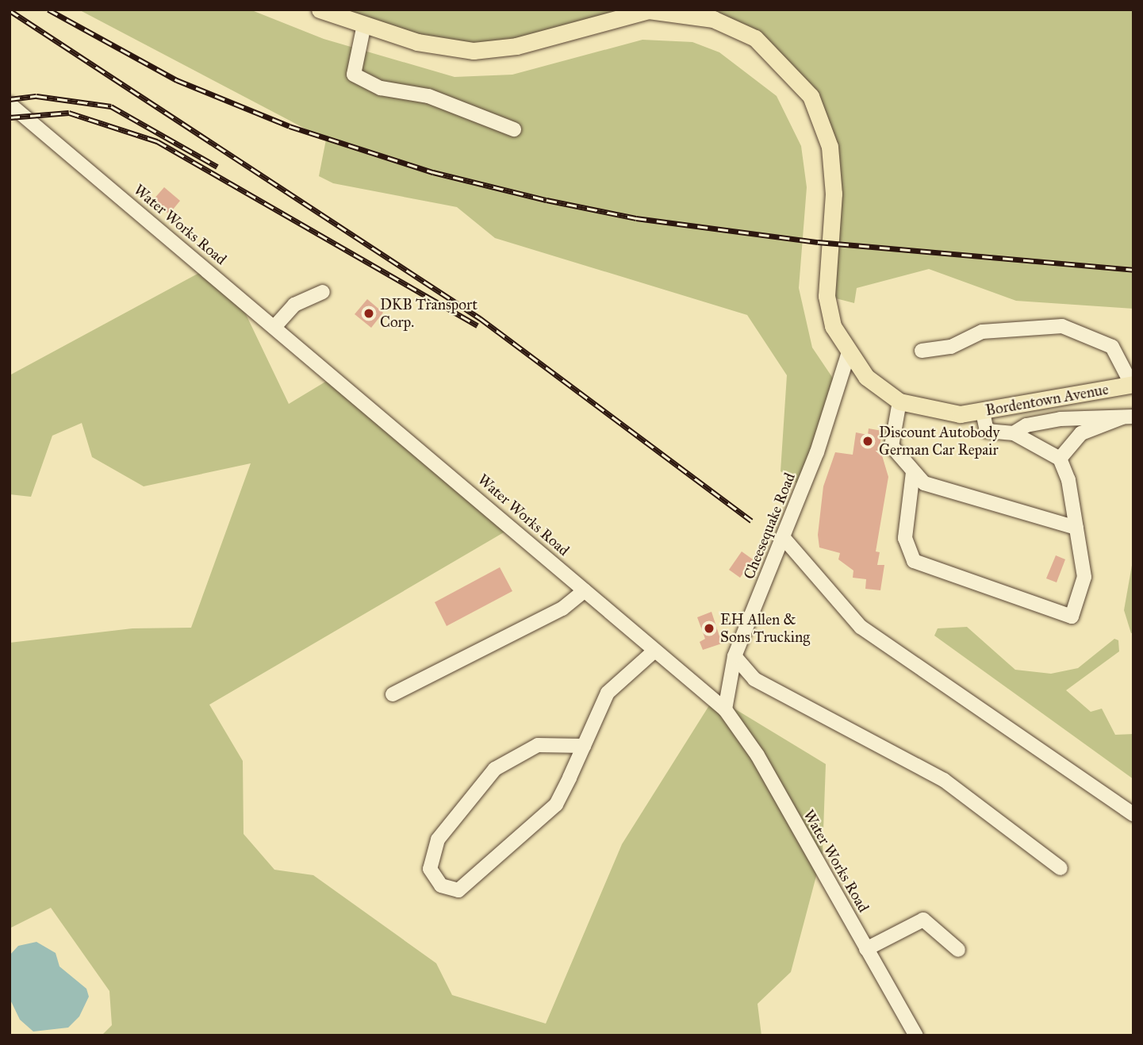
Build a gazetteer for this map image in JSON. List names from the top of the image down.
{
  "streets": {
    "main road": ["Bordentown Avenue"],
    "street": ["Water Works Road", "Cheesequake Road"]
  },
  "crossings": [
    ["Water Works Road", "Cheesequake Road"],
    ["Bordentown Avenue", "Cheesequake Road"]
  ],
  "places": ["DKB Transport Corp.", "Discount Autobody German Car Repair", "EH Allen & Sons Trucking"]
}
